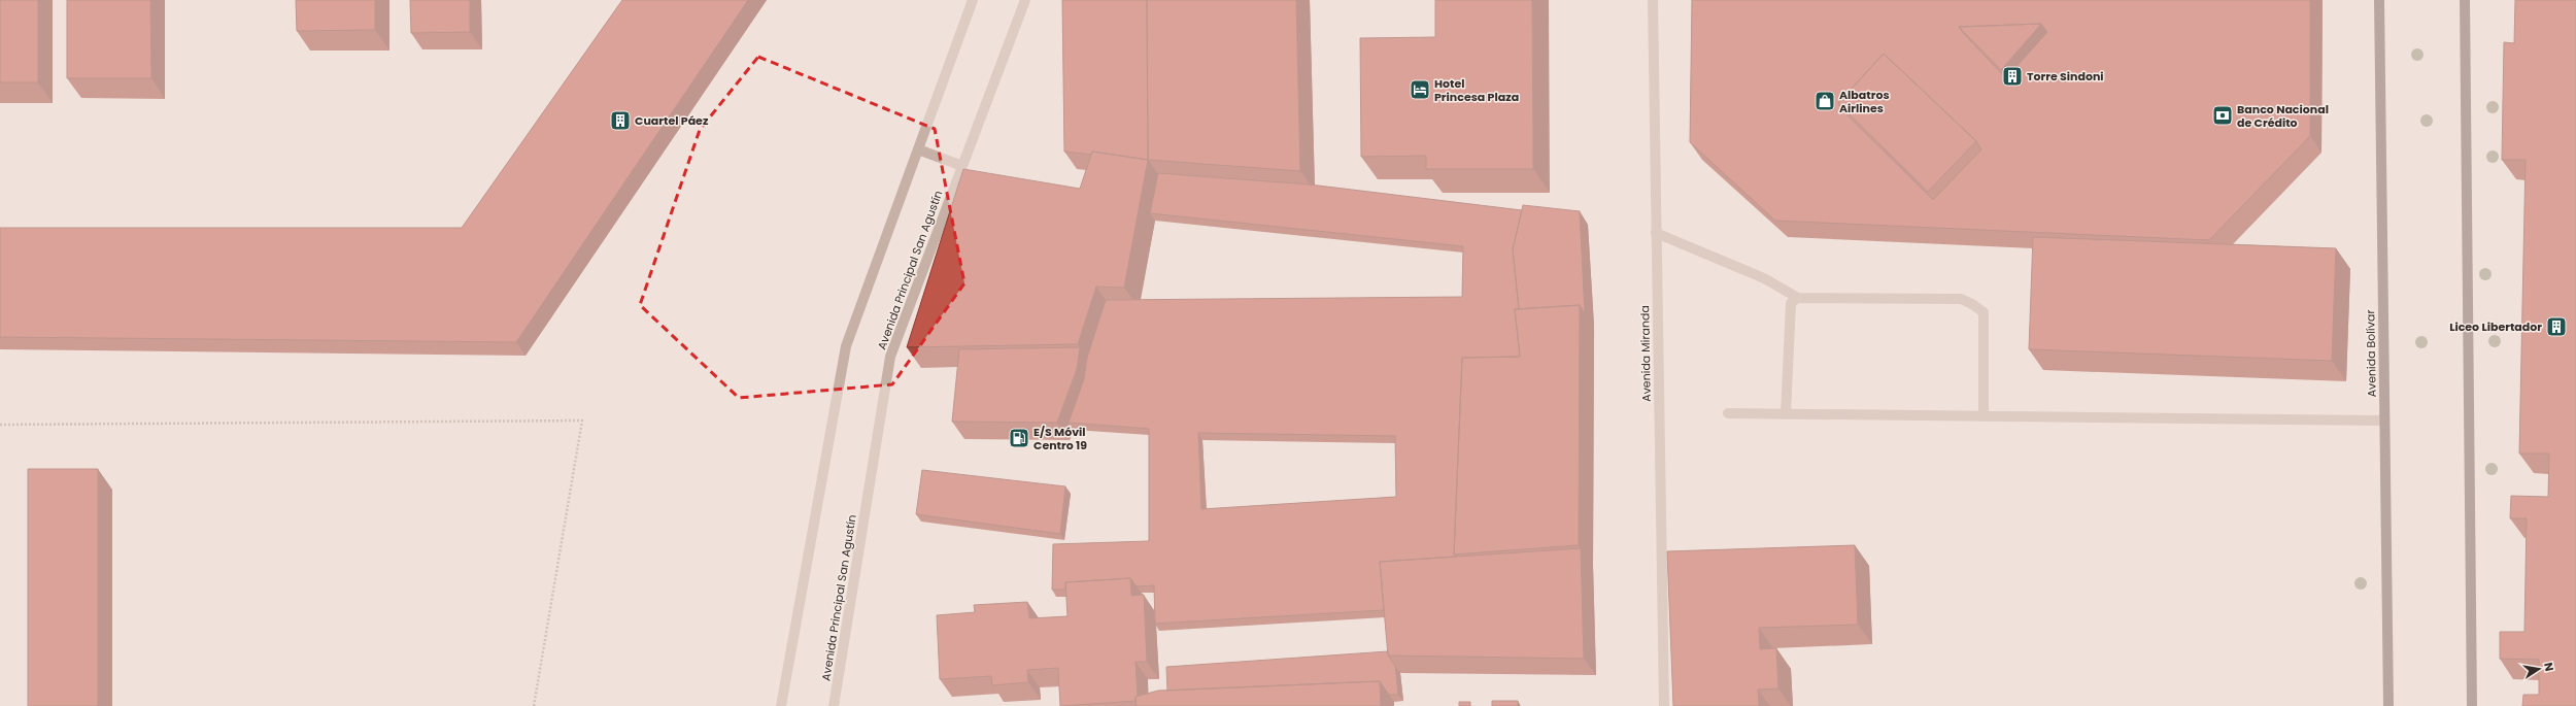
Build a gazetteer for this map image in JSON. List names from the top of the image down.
{
  "streets": {
    "main road": ["Avenida Bolívar"],
    "street": ["Avenida Principal San Agustín", "Avenida Miranda"]
  },
  "places": {
    "building": ["Torre Sindoni", "Cuartel Páez", "Liceo Libertador"],
    "hotel": ["Hotel Princesa Plaza"],
    "shop": ["Albatros Airlines"],
    "bank": ["Banco Nacional de Crédito"],
    "fuel station": ["E/S Móvil Centro 19"]
  },
  "north": "right"
}
